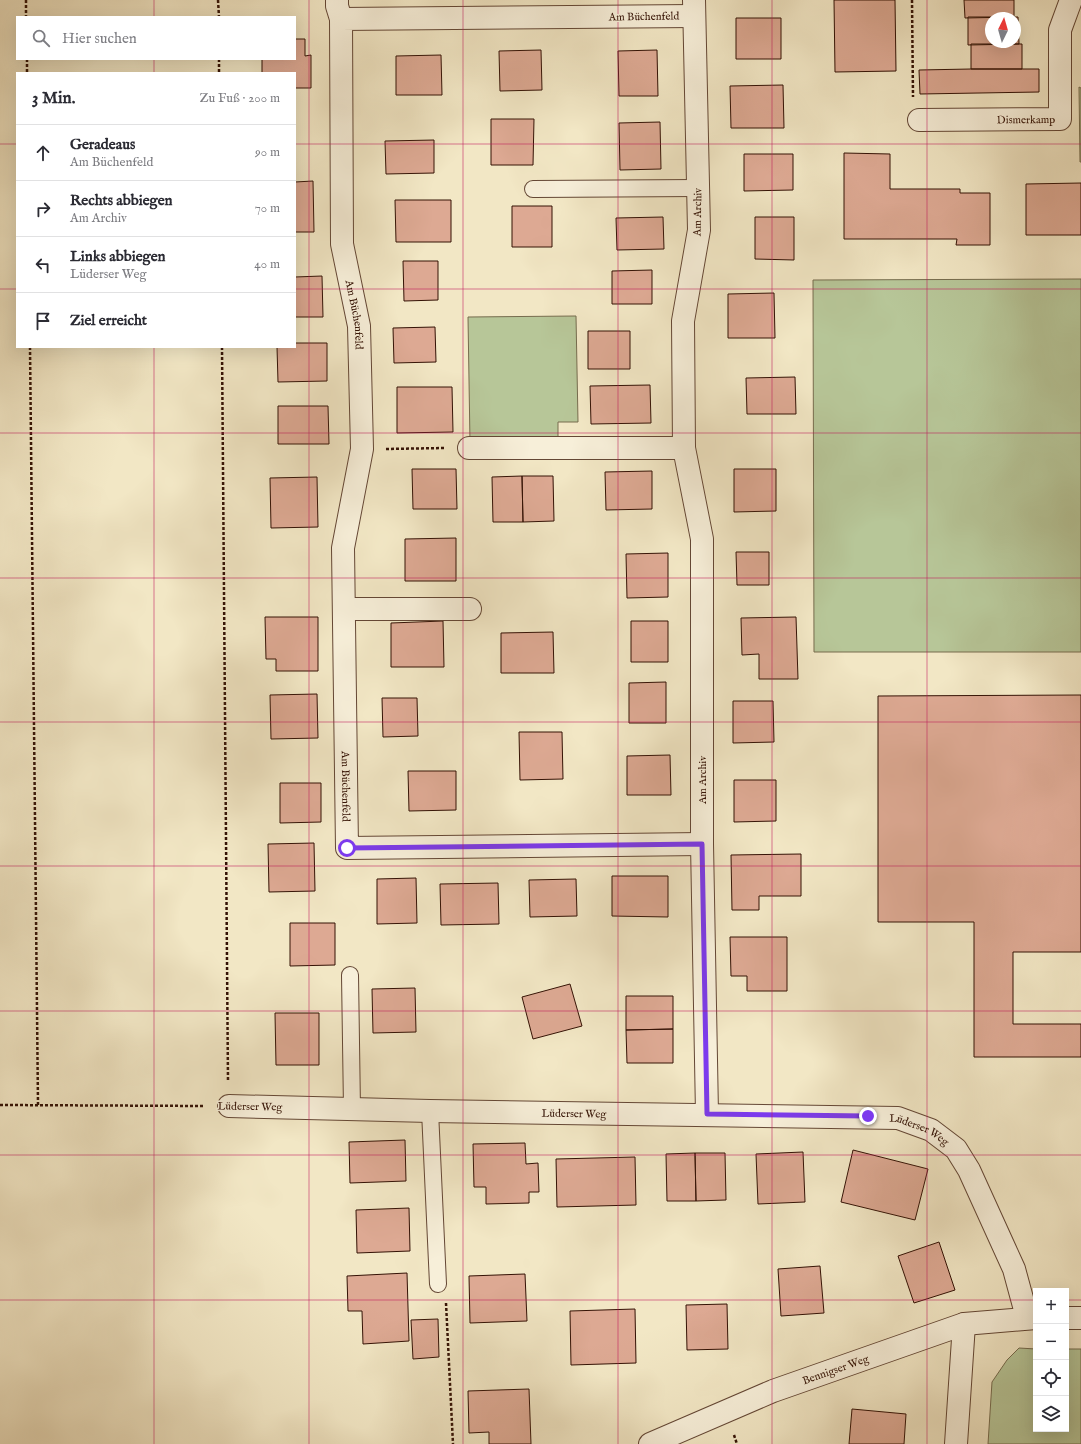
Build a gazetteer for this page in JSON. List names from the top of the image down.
{
  "streets": {
    "street": [
      "Am Büchenfeld",
      "Dismerkamp",
      "Am Archiv",
      "Lüderser Weg",
      "Bennigser Weg"
    ]
  },
  "crossings": [
    ["Am Büchenfeld", "Am Archiv"],
    ["Am Archiv", "Lüderser Weg"],
    ["Lüderser Weg", "Bennigser Weg"]
  ],
  "north": "top",
  "page": {
    "search": "Hier suchen",
    "heading": ["3 Min.", "Zu Fuß · 200 m"],
    "list": [
      ["Geradeaus", "Am Büchenfeld", "90 m"],
      ["Rechts abbiegen", "Am Archiv", "70 m"],
      ["Links abbiegen", "Lüderser Weg", "40 m"],
      "Ziel erreicht"
    ],
    "map_buttons": ["+", "−"]
  }
}
